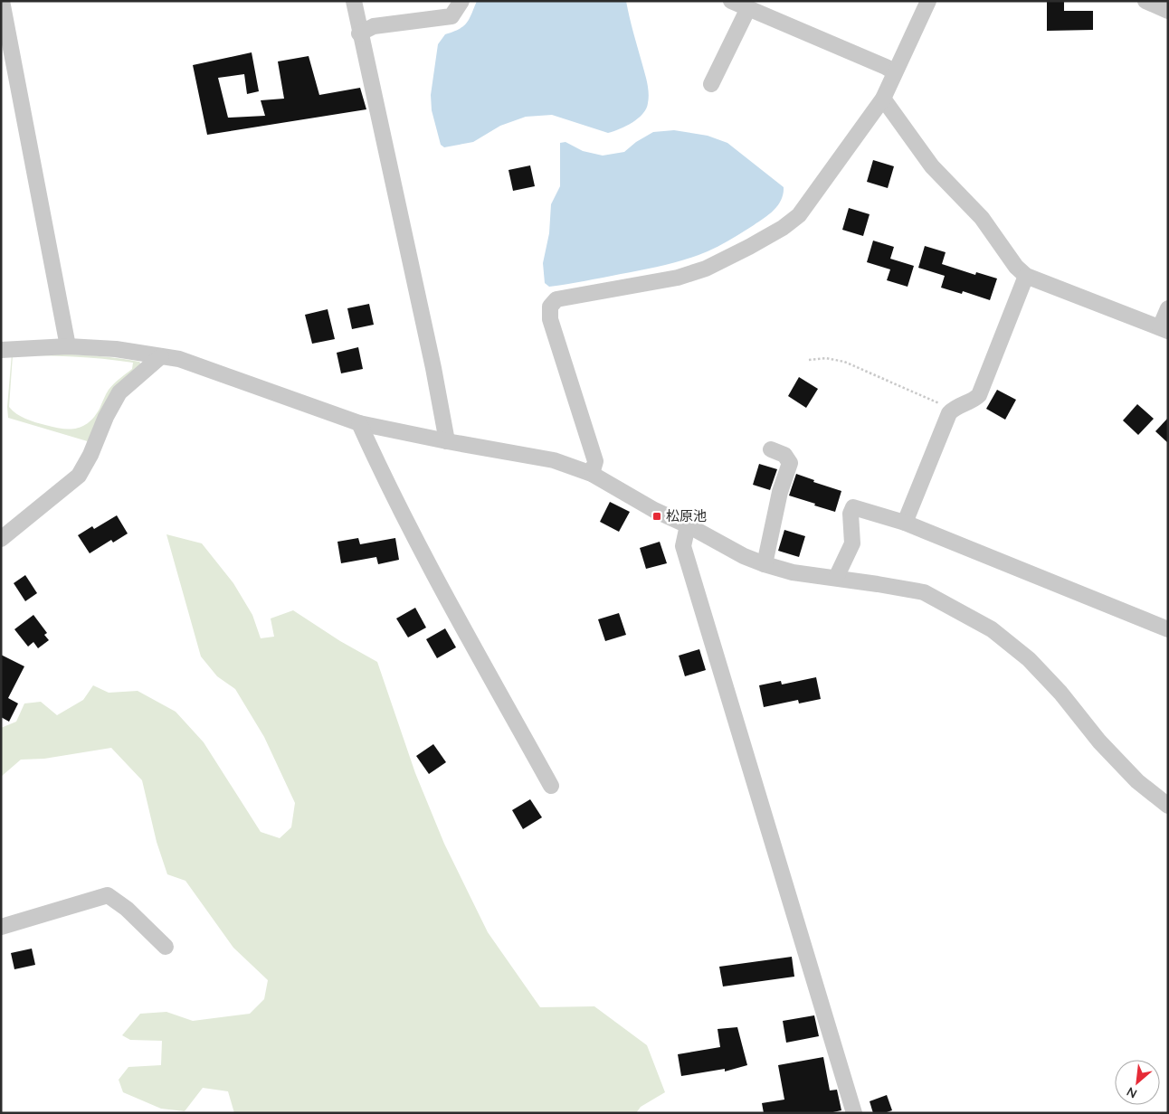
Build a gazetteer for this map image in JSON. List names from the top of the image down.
{
  "places": {
    "transit": ["松原池"]
  },
  "north": "bottom left"
}
